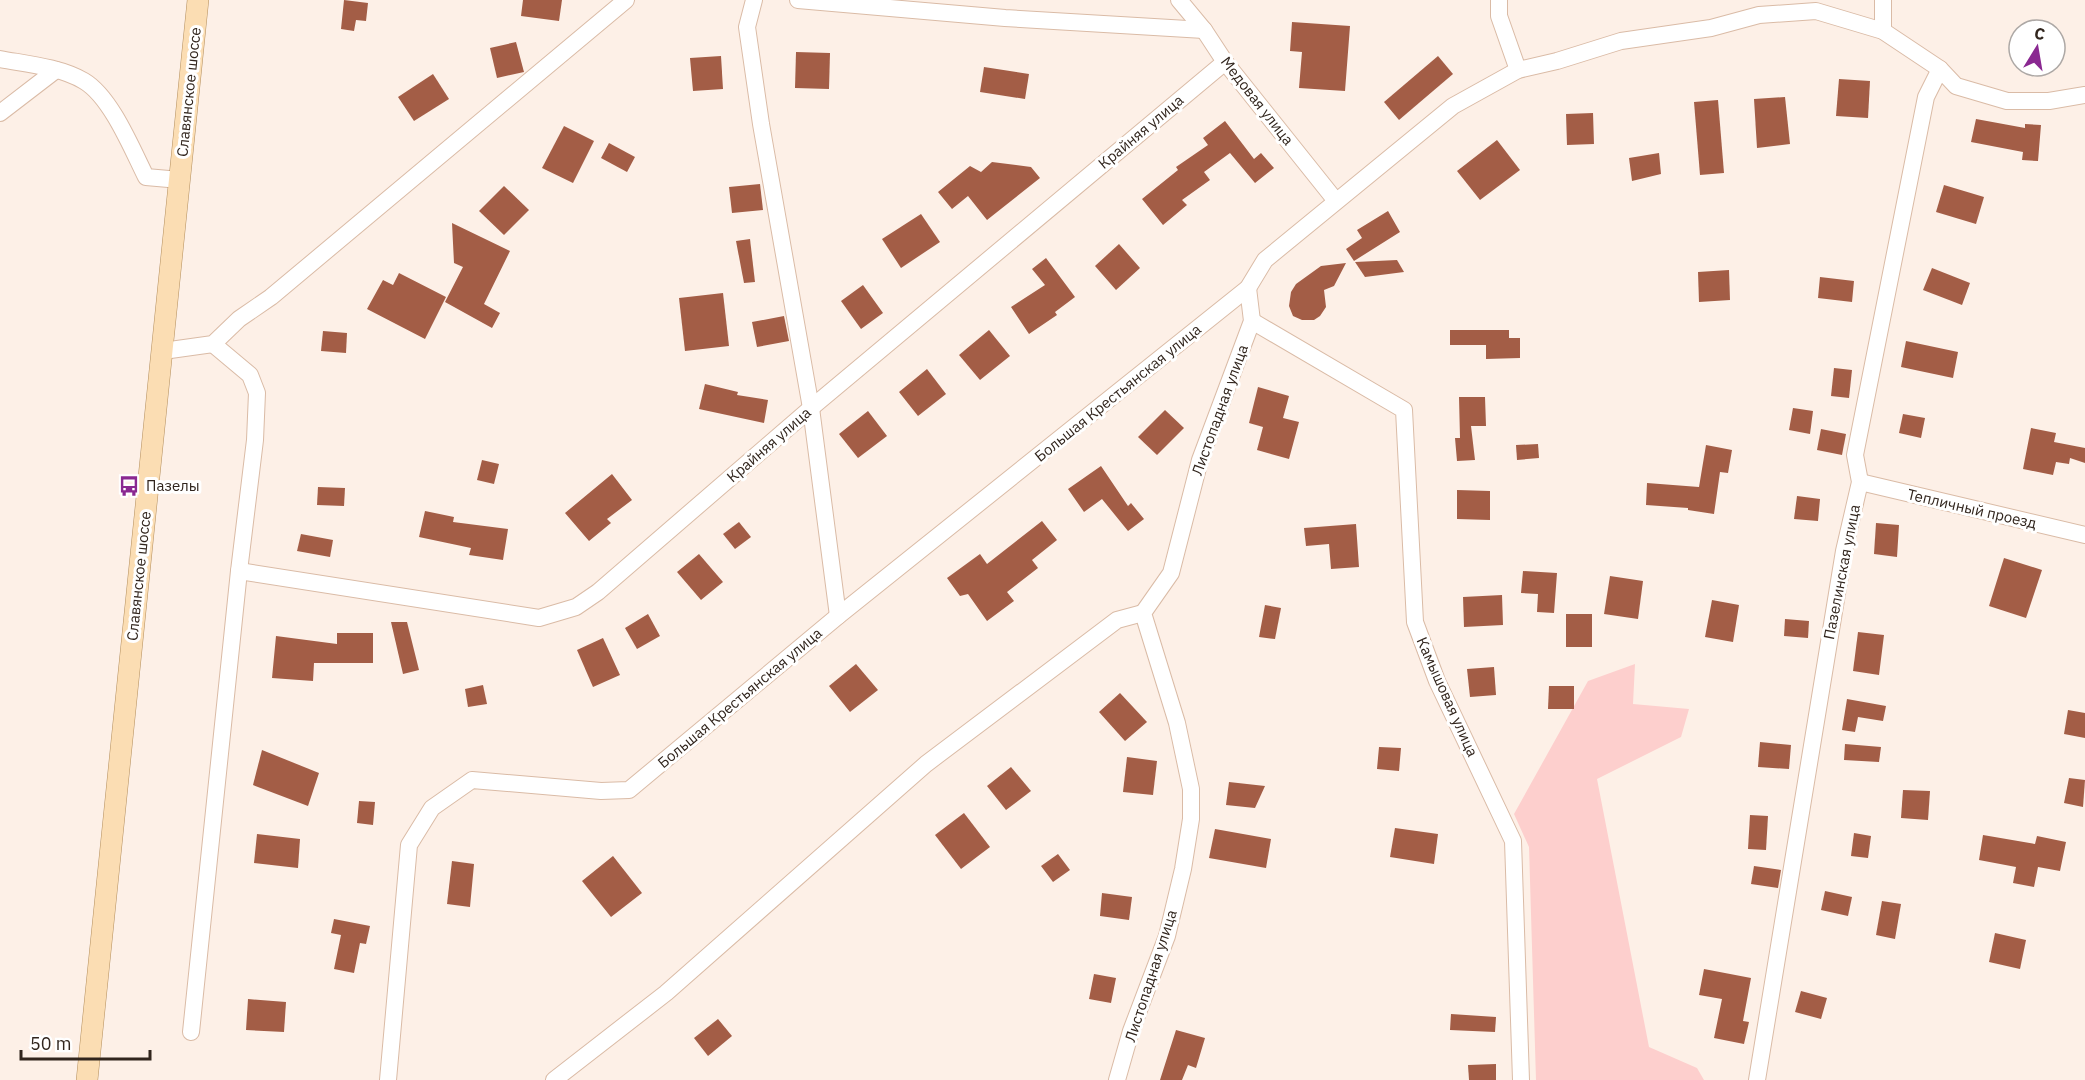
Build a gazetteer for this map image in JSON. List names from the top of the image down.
{
  "streets": {
    "main road": ["Славянское шоссе"],
    "street": [
      "Медовая улица",
      "Крайняя улица",
      "Большая Крестьянская улица",
      "Листопадная улица",
      "Тепличный проезд",
      "Пазелинская улица",
      "Камышовая улица"
    ]
  },
  "crossings": [
    ["Медовая улица", "Крайняя улица"],
    ["Медовая улица", "Большая Крестьянская улица"],
    ["Большая Крестьянская улица", "Листопадная улица"],
    ["Большая Крестьянская улица", "Пазелинская улица"],
    ["Листопадная улица", "Камышовая улица"],
    ["Тепличный проезд", "Пазелинская улица"]
  ],
  "places": {
    "bus stop": ["Пазелы"]
  },
  "scale_bar": "50 m",
  "north": "top"
}
